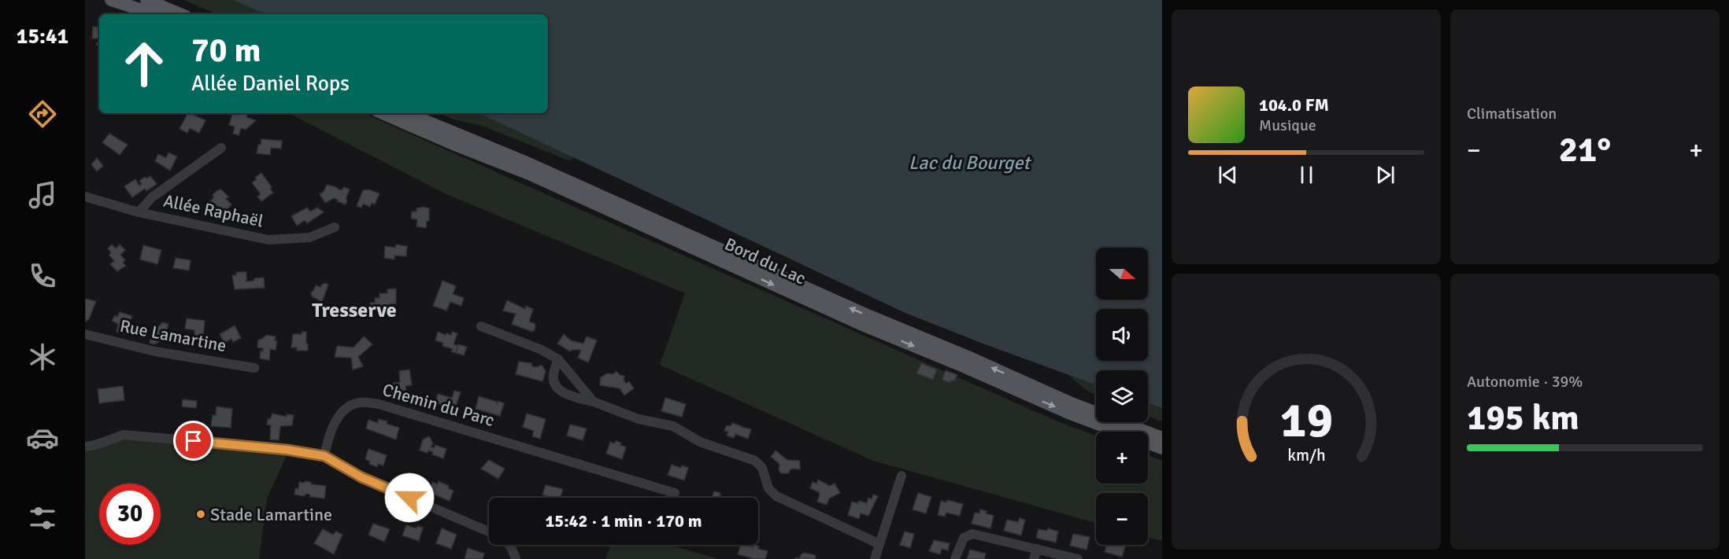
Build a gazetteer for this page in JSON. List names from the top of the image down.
{
  "streets": {
    "main road": ["Bord du Lac"],
    "street": ["Allée Raphaël", "Rue Lamartine", "Chemin du Parc"]
  },
  "districts": ["Tresserve"],
  "water": ["Lac du Bourget"],
  "places": ["Stade Lamartine"],
  "north": "right",
  "page": {
    "tabs": "15:41",
    "tile": [
      "Climatisation",
      ["Autonomie · 39%", "195 km"]
    ],
    "turn": ["70 m", "Allée Daniel Rops"],
    "song": ["104.0 FM", "Musique"],
    "heat": ["−", "21°", "+"],
    "map_buttons": ["+", "−"],
    "limit": "30",
    "trip": "15:42 · 1 min · 170 m",
    "gauge": ["19", "km/h"]
  }
}
